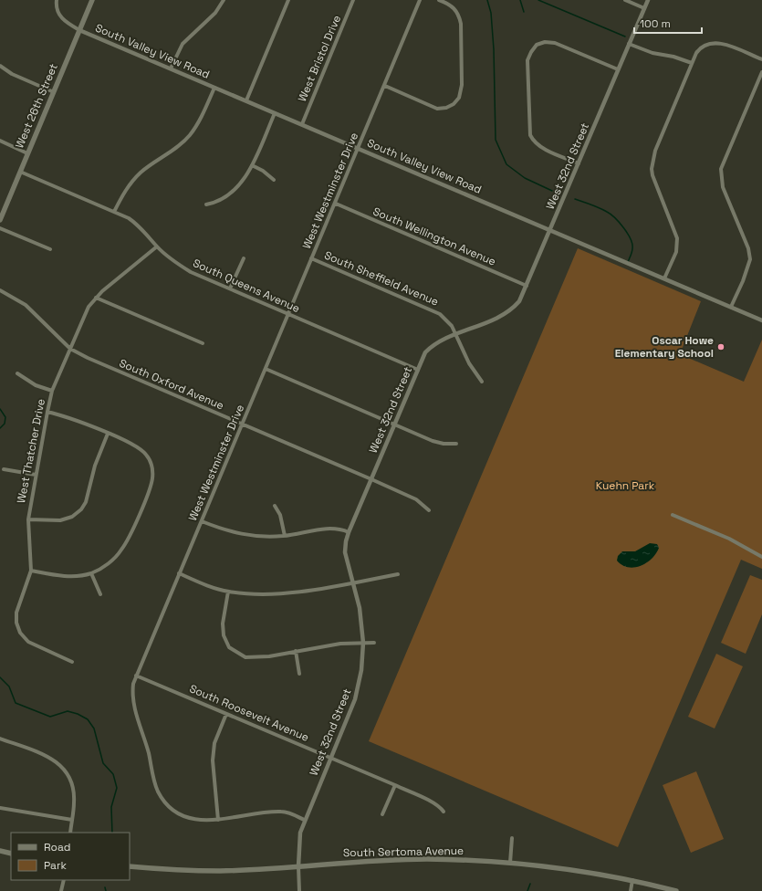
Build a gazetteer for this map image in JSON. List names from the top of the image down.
{
  "streets": {
    "main road": ["West 26th Street", "South Sertoma Avenue"],
    "street": [
      "South Valley View Road",
      "West Bristol Drive",
      "West 32nd Street",
      "West Westminster Drive",
      "South Wellington Avenue",
      "South Sheffield Avenue",
      "South Queens Avenue",
      "South Oxford Avenue",
      "West Thatcher Drive",
      "South Roosevelt Avenue"
    ]
  },
  "crossings": [
    ["South Valley View Road", "West Bristol Drive"],
    ["South Valley View Road", "West 26th Street"],
    ["South Valley View Road", "West 32nd Street"],
    ["South Valley View Road", "West Westminster Drive"],
    ["West 26th Street", "South Queens Avenue"],
    ["West 32nd Street", "West Westminster Drive"],
    ["West 32nd Street", "South Wellington Avenue"],
    ["West 32nd Street", "South Sheffield Avenue"],
    ["West 32nd Street", "South Queens Avenue"],
    ["West 32nd Street", "South Oxford Avenue"],
    ["West 32nd Street", "South Roosevelt Avenue"],
    ["West 32nd Street", "South Sertoma Avenue"],
    ["West Westminster Drive", "South Wellington Avenue"],
    ["West Westminster Drive", "South Sheffield Avenue"],
    ["West Westminster Drive", "South Queens Avenue"],
    ["West Westminster Drive", "South Oxford Avenue"],
    ["West Westminster Drive", "South Roosevelt Avenue"],
    ["South Queens Avenue", "West Thatcher Drive"],
    ["South Oxford Avenue", "West Thatcher Drive"]
  ],
  "parks": ["Kuehn Park"],
  "places": ["Oscar Howe Elementary School"],
  "legend": ["Road", "Park"],
  "scale_bar": "100 m"
}
